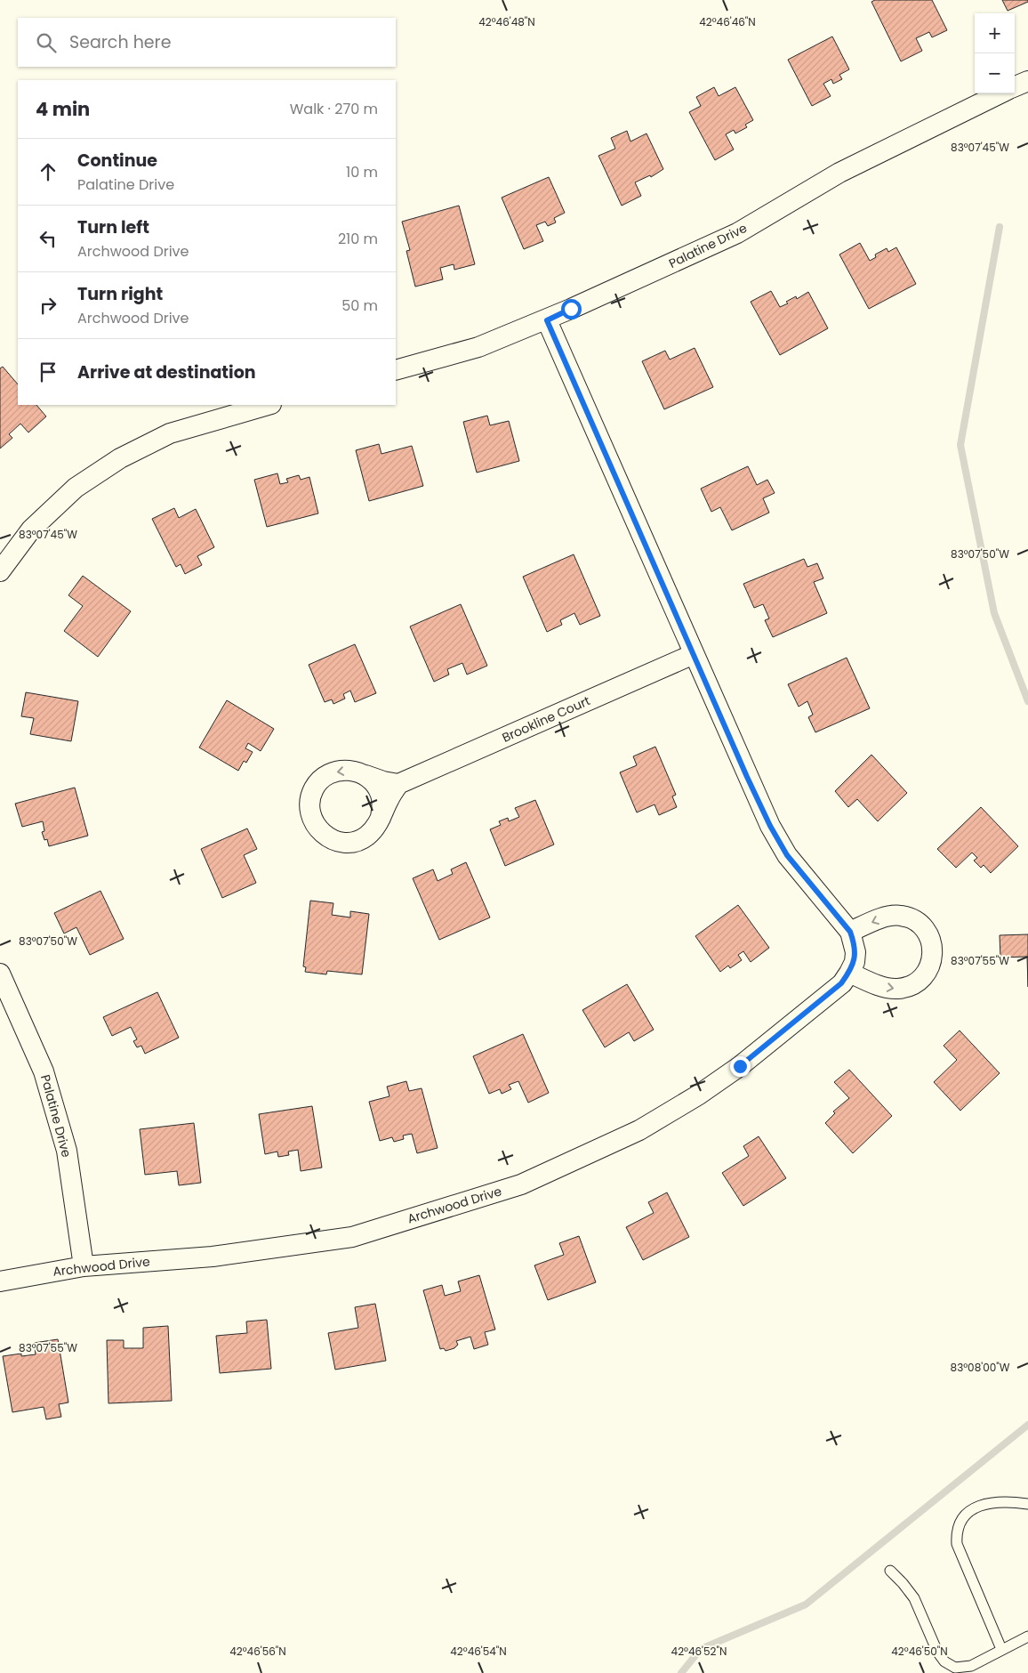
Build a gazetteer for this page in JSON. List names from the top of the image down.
{
  "streets": {
    "street": ["Palatine Drive", "Brookline Court", "Archwood Drive"]
  },
  "crossings": [
    ["Palatine Drive", "Archwood Drive"],
    ["Brookline Court", "Archwood Drive"]
  ],
  "page": {
    "map_buttons": ["+", "−"],
    "search": "Search here",
    "heading": ["4 min", "Walk · 270 m"],
    "list": [
      ["Continue", "Palatine Drive", "10 m"],
      ["Turn left", "Archwood Drive", "210 m"],
      ["Turn right", "Archwood Drive", "50 m"],
      "Arrive at destination"
    ]
  },
  "coordinates": [
    "42°46'48\"N",
    "42°46'46\"N",
    "83°07'45\"W",
    "83°07'50\"W",
    "83°07'55\"W",
    "83°08'00\"W",
    "42°46'56\"N",
    "42°46'54\"N",
    "42°46'52\"N",
    "42°46'50\"N"
  ]
}
